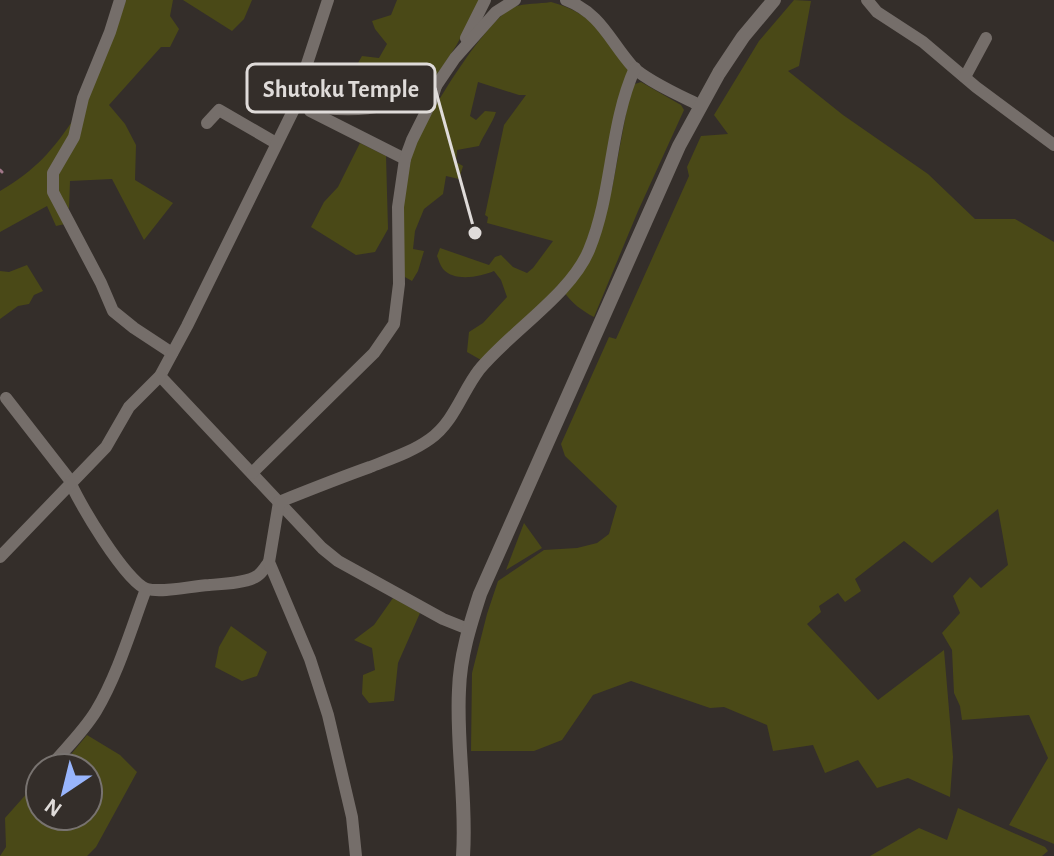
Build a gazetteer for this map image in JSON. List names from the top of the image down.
{
  "places": ["Shutoku Temple"],
  "north": "bottom left"
}
